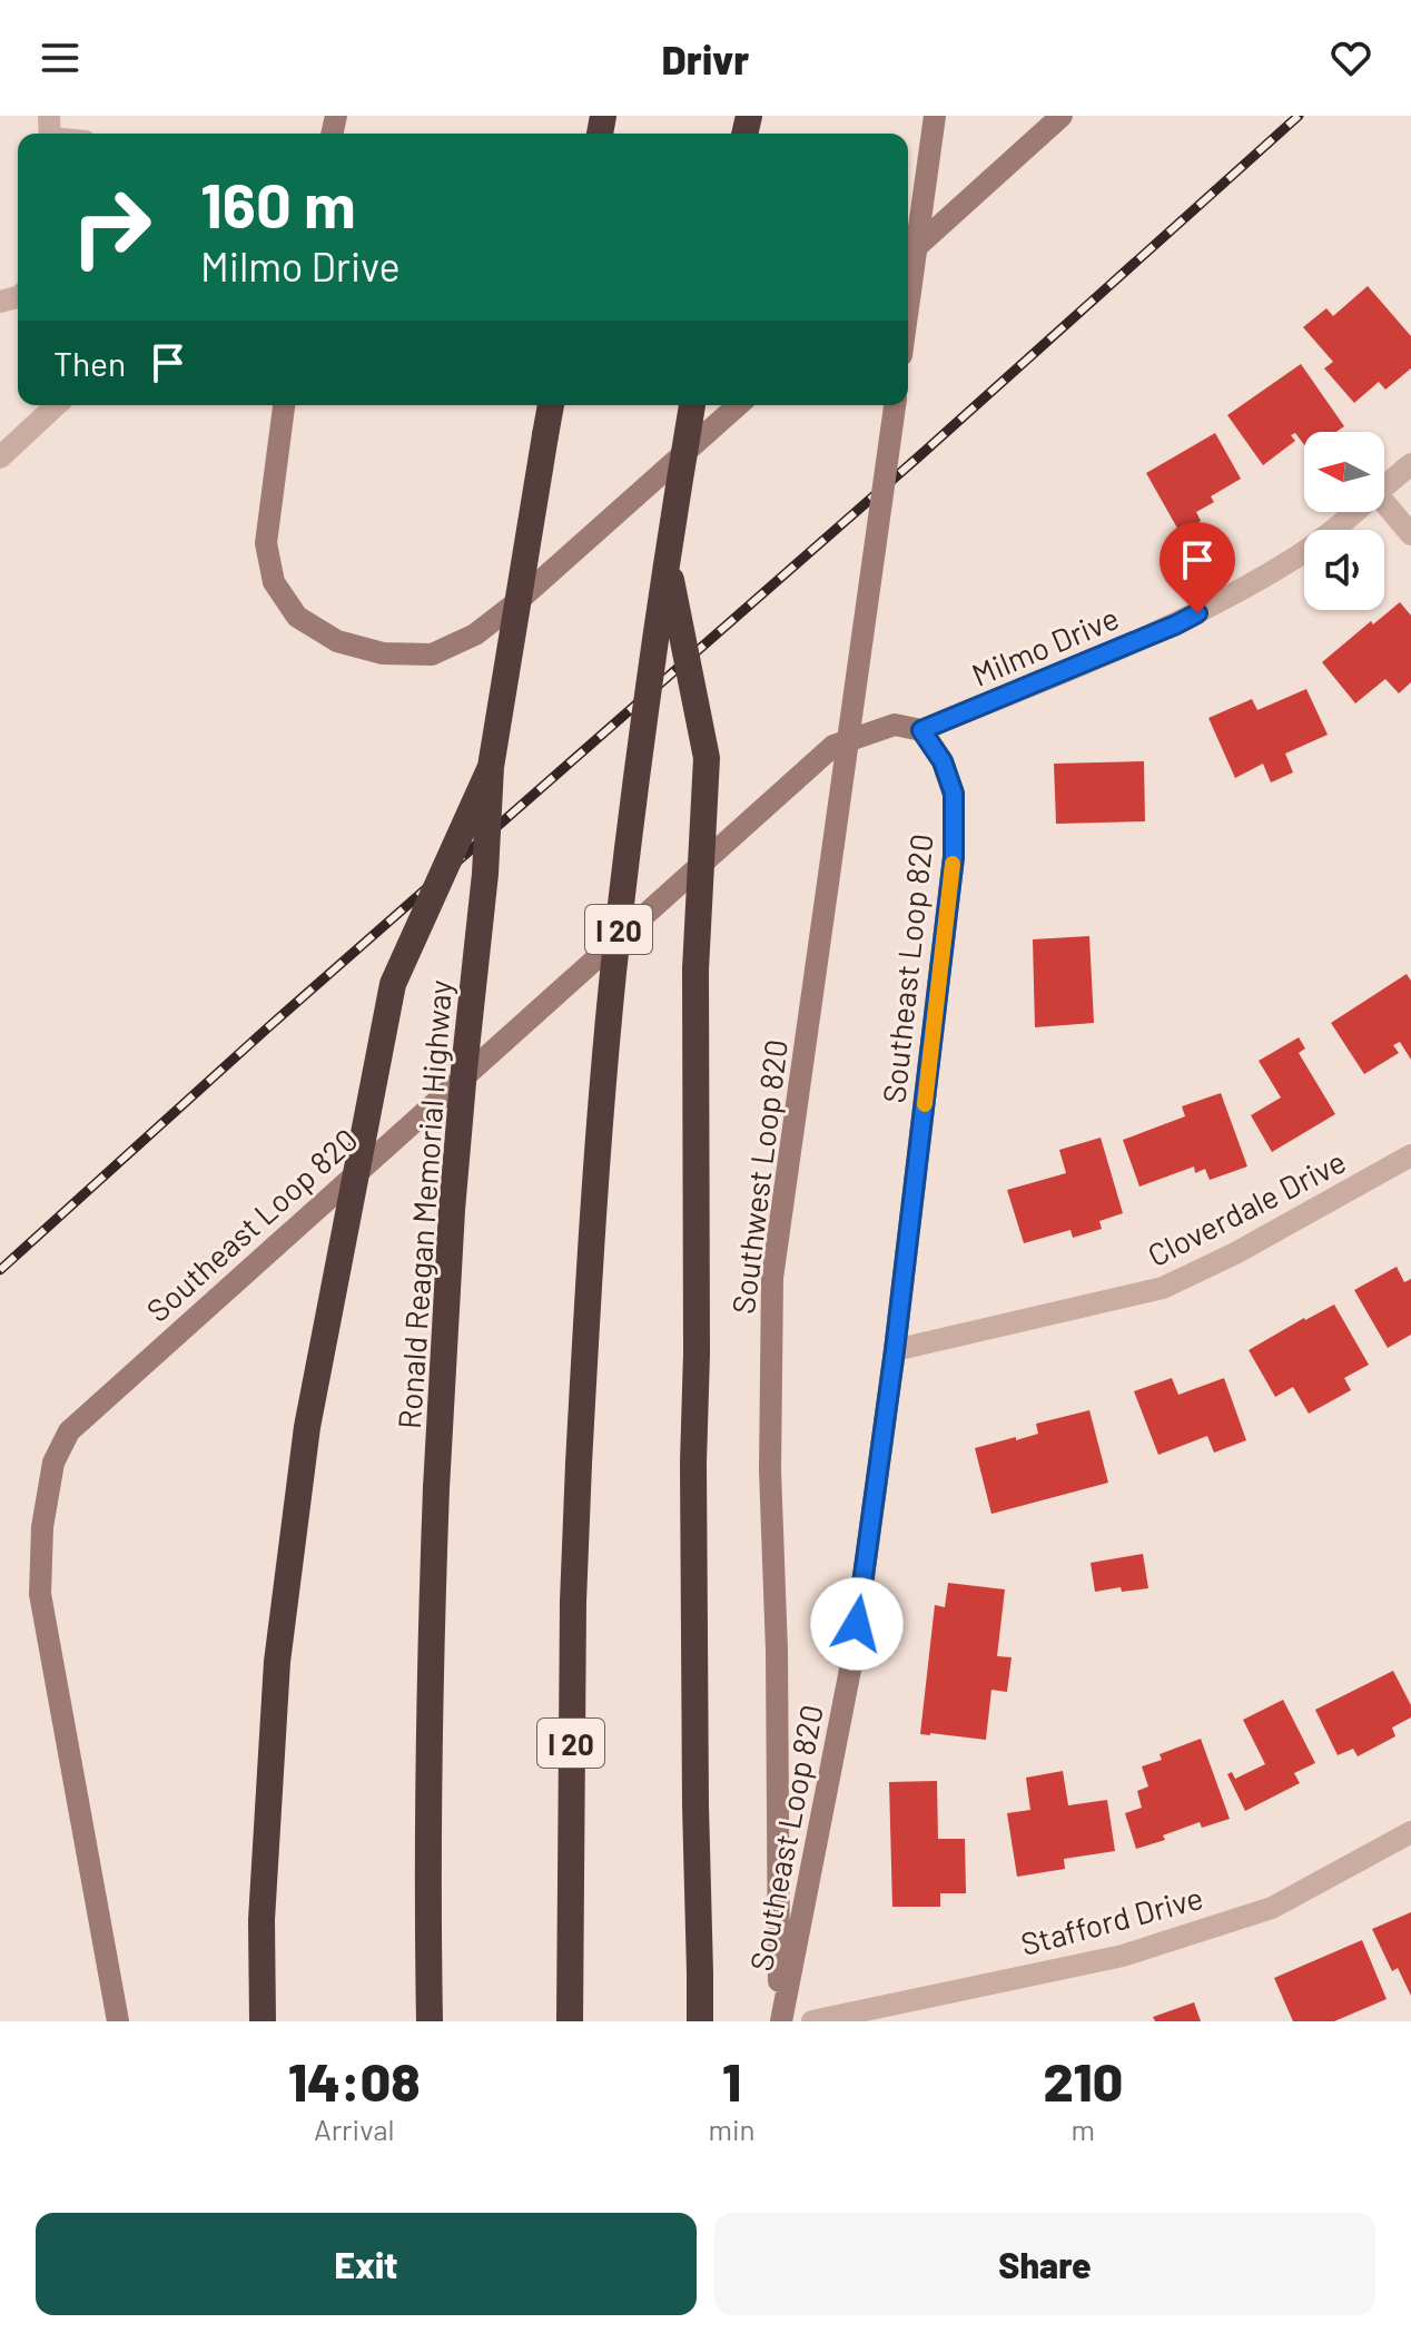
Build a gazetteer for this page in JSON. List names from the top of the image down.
{
  "streets": {
    "highway": ["I 20", "Ronald Reagan Memorial Highway"],
    "main road": ["Southeast Loop 820", "Southwest Loop 820"],
    "street": ["Milmo Drive", "Cloverdale Drive", "Stafford Drive"]
  },
  "crossings": [
    ["Milmo Drive", "Southeast Loop 820"],
    ["Southeast Loop 820", "Southwest Loop 820"],
    ["Southeast Loop 820", "Cloverdale Drive"]
  ],
  "north": "left",
  "page": {
    "header": "Drivr",
    "turn": ["160 m", "Milmo Drive"],
    "then": "Then",
    "eta": [
      "14:08",
      "Arrival",
      "1",
      "min",
      "210",
      "m"
    ],
    "buttons": ["Exit", "Share"]
  }
}
